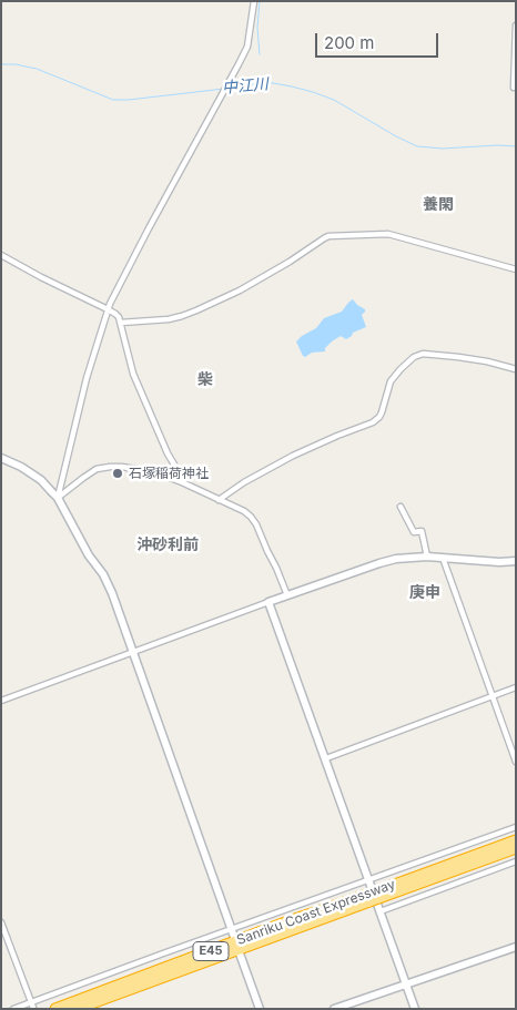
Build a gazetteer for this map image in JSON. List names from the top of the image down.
{
  "streets": {
    "highway": ["Sanriku Coast Expressway", "E45"]
  },
  "districts": [
    "養閑",
    "柴",
    "沖砂利前",
    "庚申"
  ],
  "water": ["中江川"],
  "places": ["石塚稲荷神社"],
  "scale_bar": "200 m"
}
